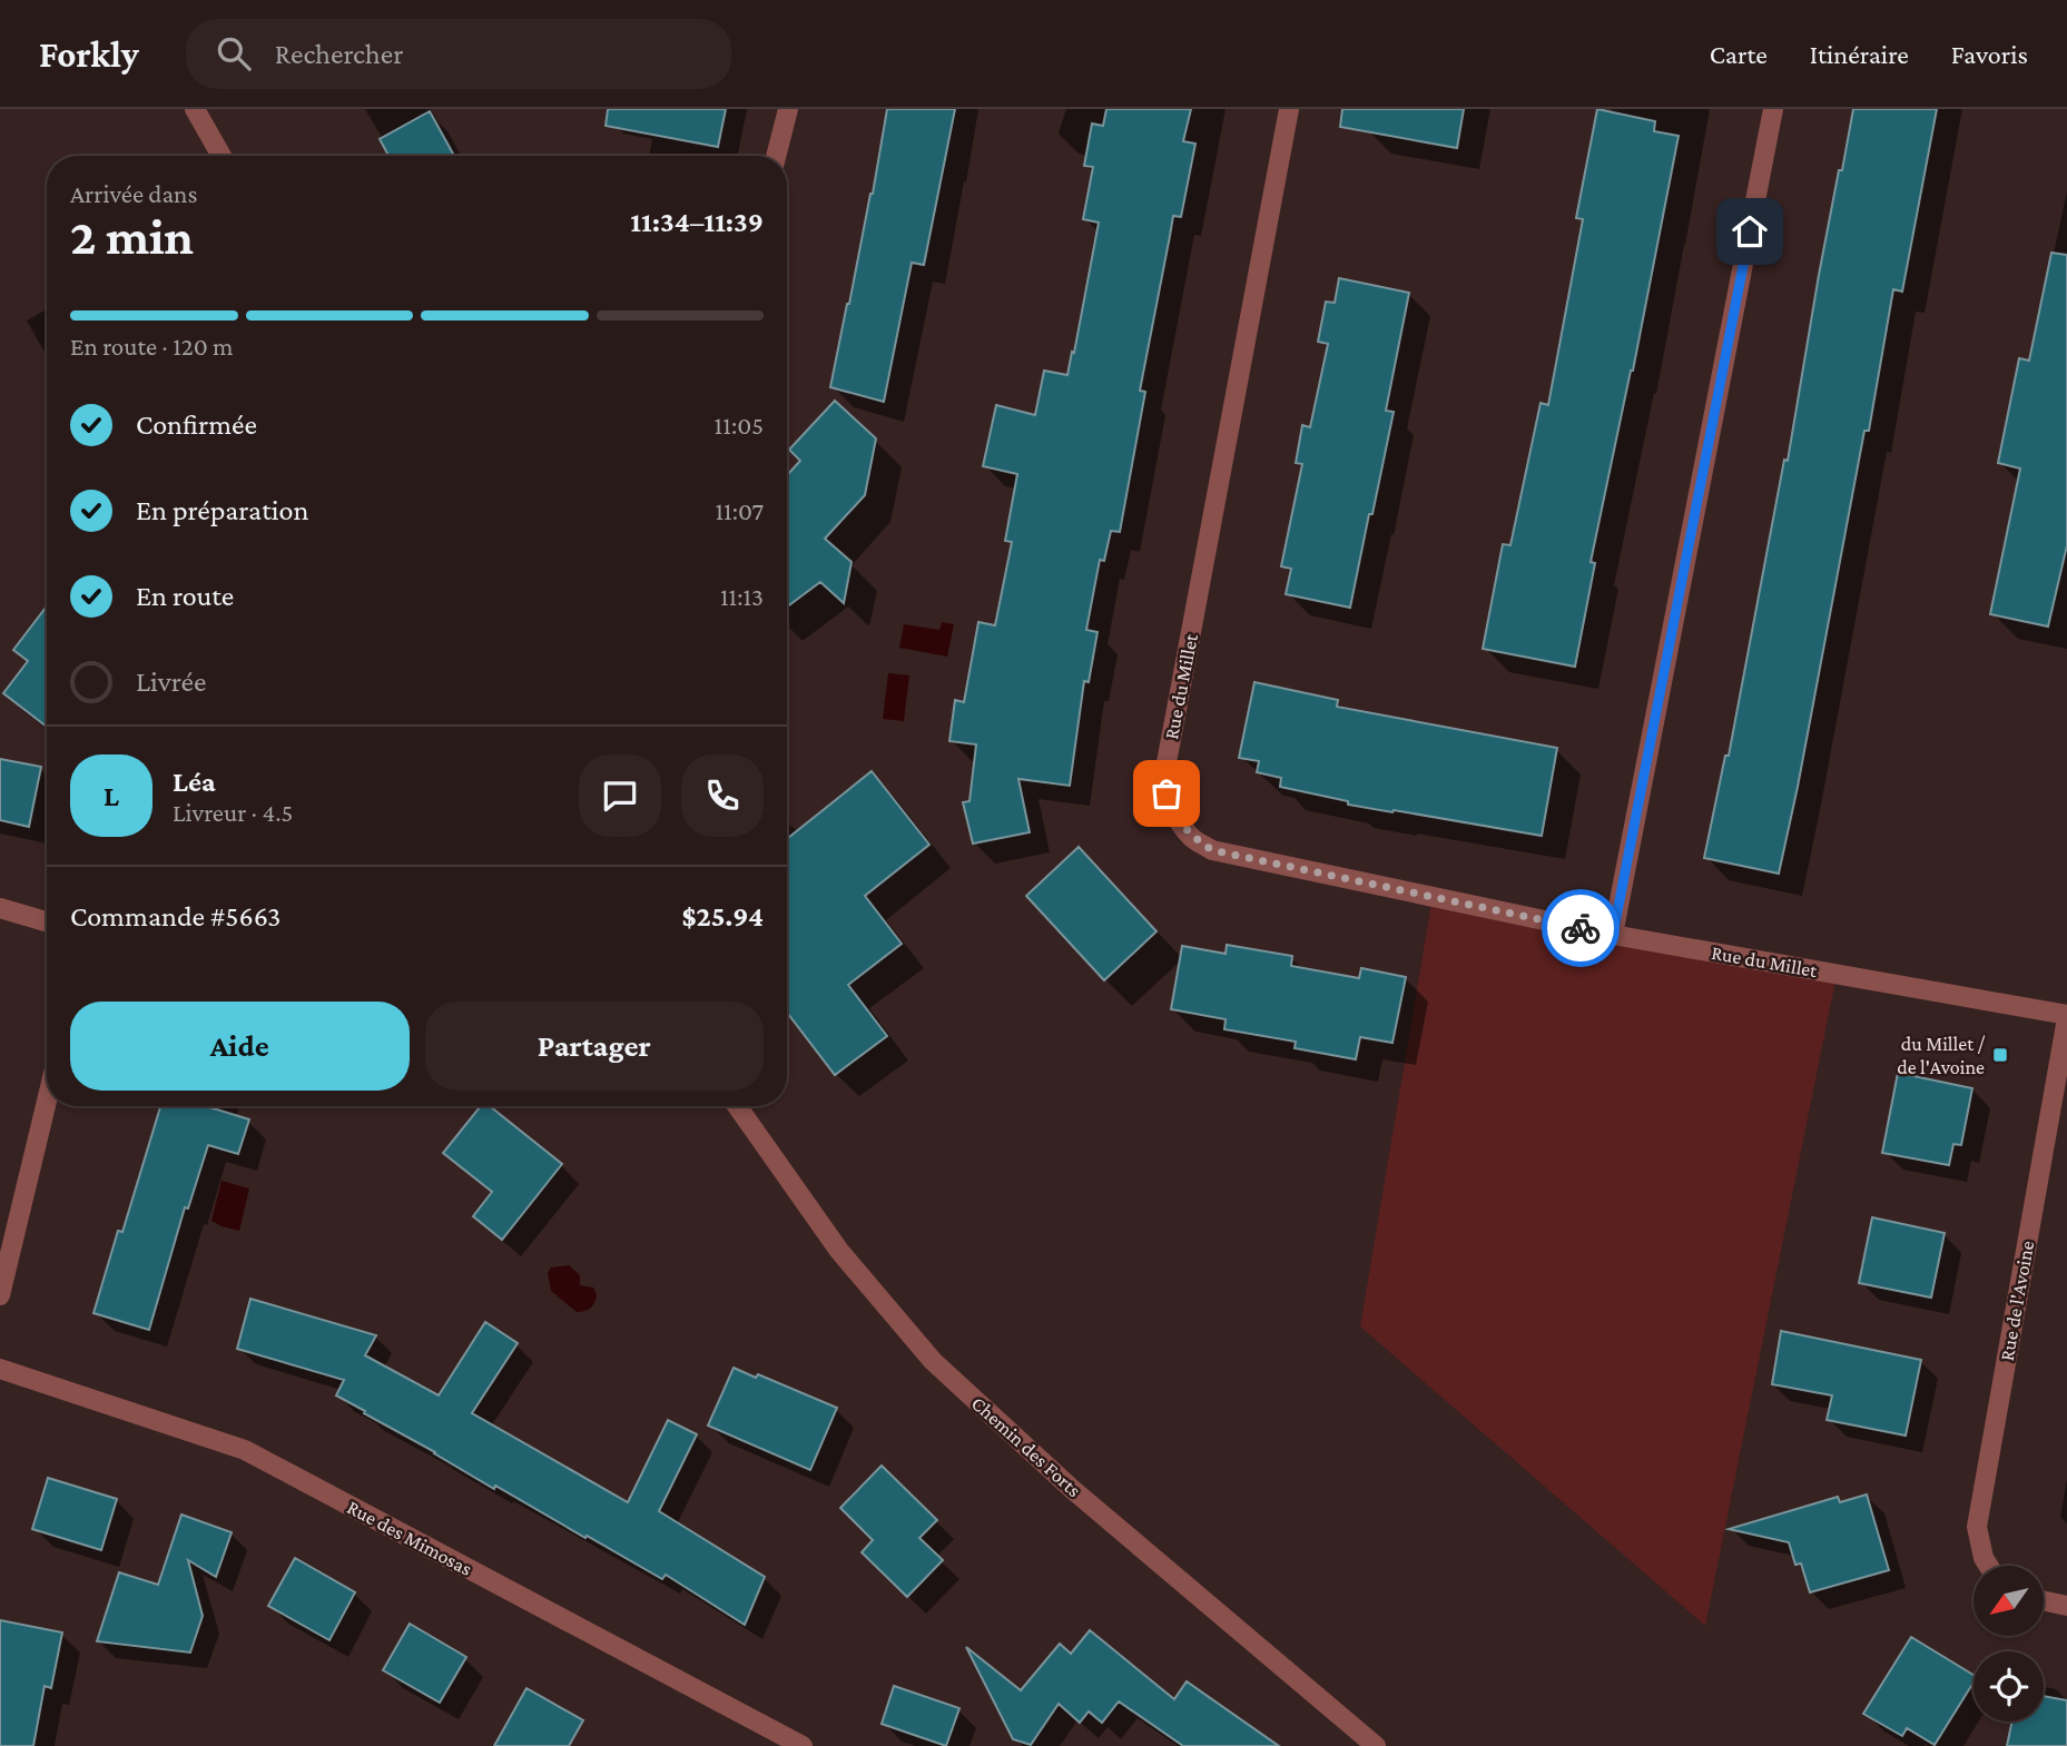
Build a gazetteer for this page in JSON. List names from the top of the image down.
{
  "streets": {
    "street": [
      "Rue du Millet",
      "Rue de l'Avoine",
      "Chemin des Forts",
      "Rue des Mimosas"
    ]
  },
  "crossings": [
    ["Rue du Millet", "Rue de l'Avoine"]
  ],
  "places": {
    "transit": ["du Millet / de l'Avoine"]
  },
  "north": "bottom left",
  "page": {
    "header": "Forkly",
    "search": "Rechercher",
    "nav": ["Carte", "Itinéraire", "Favoris"],
    "heading": ["2 min", "Arrivée dans", "11:34–11:39"],
    "panel": [
      "Léa",
      "Livreur · 4.5",
      "Commande #5663",
      "$25.94"
    ],
    "bar": "En route · 120 m",
    "list": [
      ["Confirmée", "11:05"],
      ["En préparation", "11:07"],
      ["En route", "11:13"],
      "Livrée"
    ],
    "round": "L",
    "buttons": ["Aide", "Partager"]
  }
}
